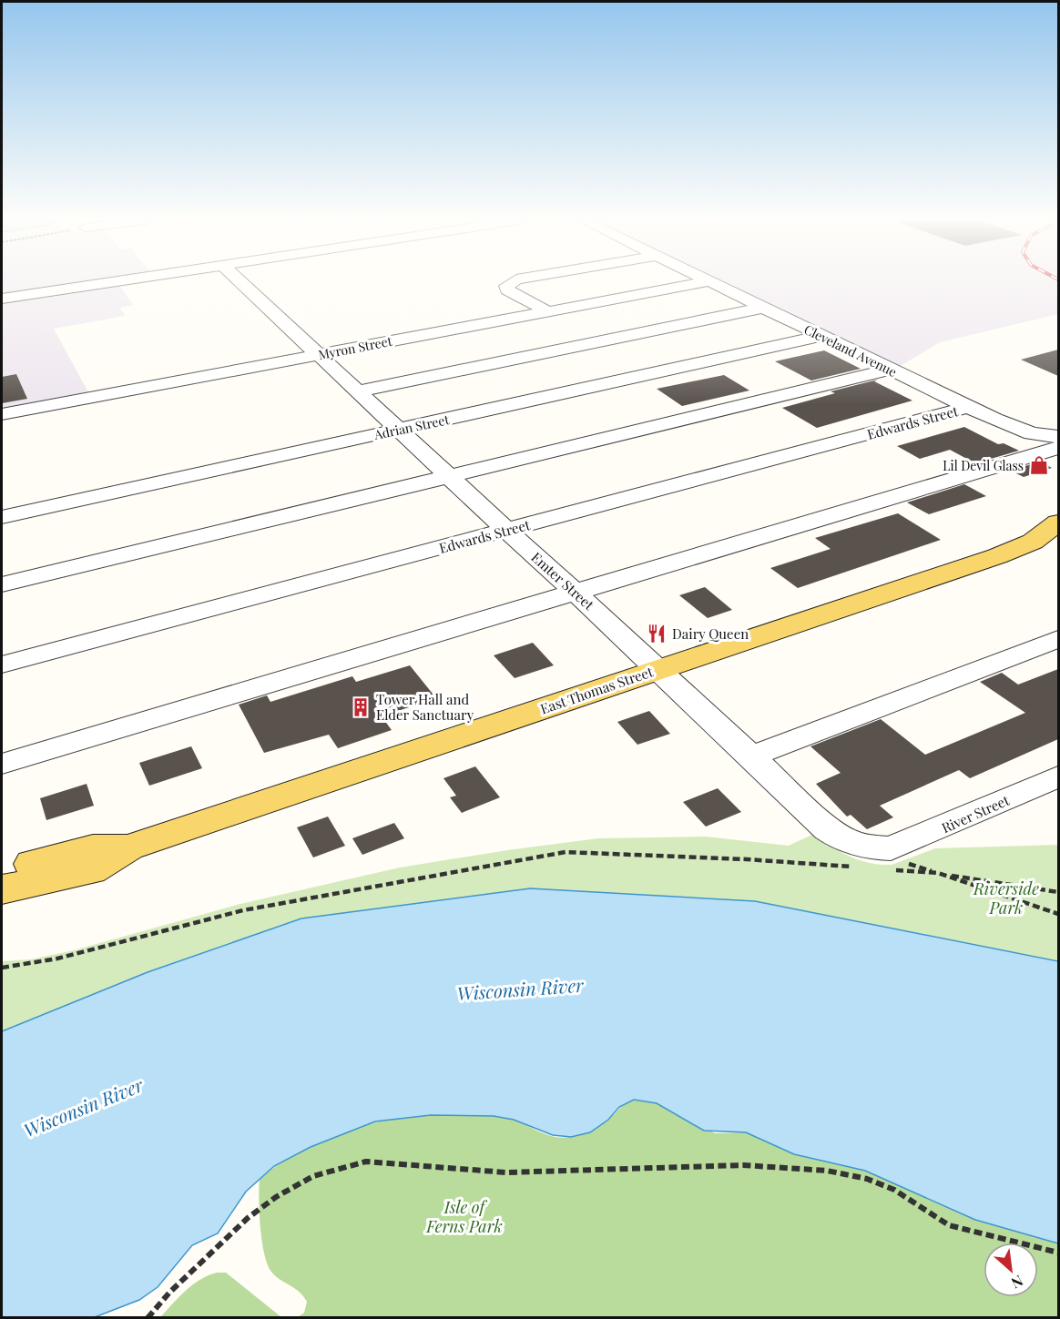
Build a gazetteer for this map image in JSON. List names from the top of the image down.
{
  "streets": {
    "main road": ["East Thomas Street"],
    "street": [
      "Myron Street",
      "Cleveland Avenue",
      "Edwards Street",
      "Adrian Street",
      "Emter Street",
      "River Street"
    ]
  },
  "crossings": [
    ["Myron Street", "Emter Street"],
    ["Cleveland Avenue", "Edwards Street"],
    ["Cleveland Avenue", "Adrian Street"],
    ["Edwards Street", "Emter Street"],
    ["Adrian Street", "Emter Street"],
    ["Emter Street", "East Thomas Street"],
    ["Emter Street", "River Street"]
  ],
  "water": ["Wisconsin River"],
  "parks": ["Riverside Park", "Isle of Ferns Park"],
  "places": {
    "shop": ["Lil Devil Glass"],
    "restaurant": ["Dairy Queen"],
    "building": ["Tower Hall and Elder Sanctuary"]
  },
  "north": "bottom right"
}
